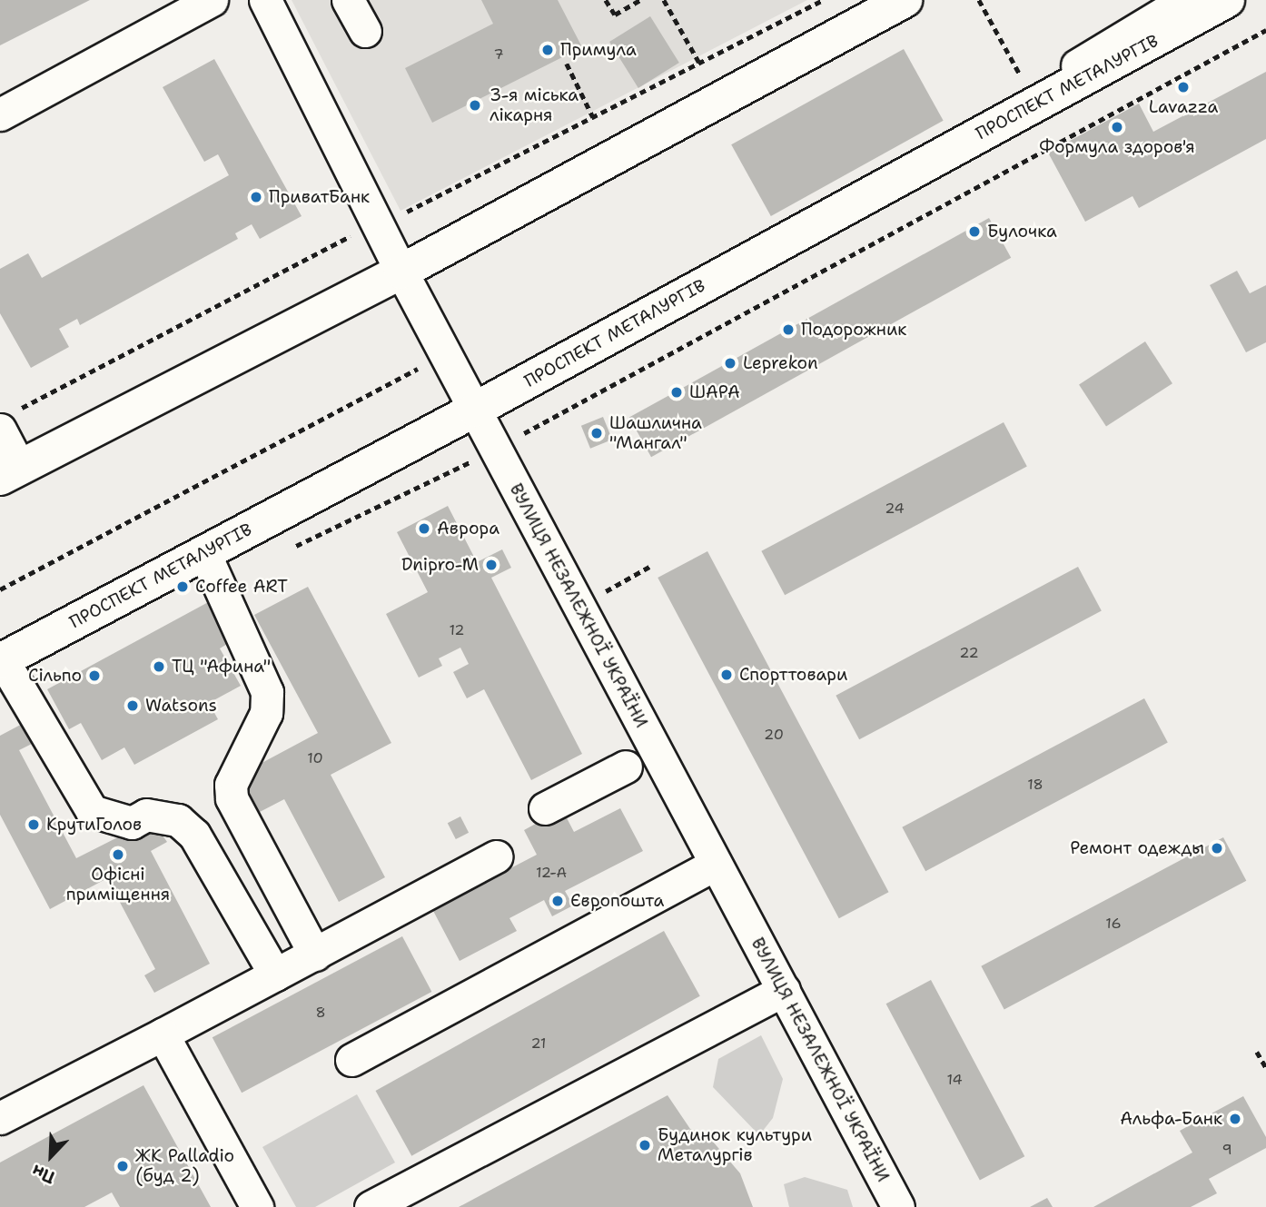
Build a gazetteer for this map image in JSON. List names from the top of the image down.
{
  "streets": {
    "main road": ["ПРОСПЕКТ МЕТАЛУРГІВ"],
    "street": ["ВУЛИЦЯ НЕЗАЛЕЖНОЇ УКРАЇНИ"]
  },
  "crossings": [
    ["ПРОСПЕКТ МЕТАЛУРГІВ", "ВУЛИЦЯ НЕЗАЛЕЖНОЇ УКРАЇНИ"]
  ],
  "places": [
    "Примула",
    "Lavazza",
    "3-я міська лікарня",
    "Формула здоров'я",
    "ПриватБанк",
    "Булочка",
    "Подорожник",
    "Leprekon",
    "ШАРА",
    "Шашлична \"Мангал\"",
    "Аврора",
    "Dnipro-M",
    "Coffee ART",
    "ТЦ \"Афина\"",
    "Спорттовари",
    "Сільпо",
    "Watsons",
    "КрутиГолов",
    "Ремонт одежды",
    "Офісні приміщення",
    "Європошта",
    "Альфа-Банк",
    "Будинок культури Металургів",
    "ЖК Palladio (буд 2)"
  ],
  "house_numbers": [
    "7",
    "24",
    "12",
    "22",
    "20",
    "10",
    "18",
    "12-А",
    "16",
    "8",
    "21",
    "14",
    "9"
  ],
  "north": "bottom left"
}
